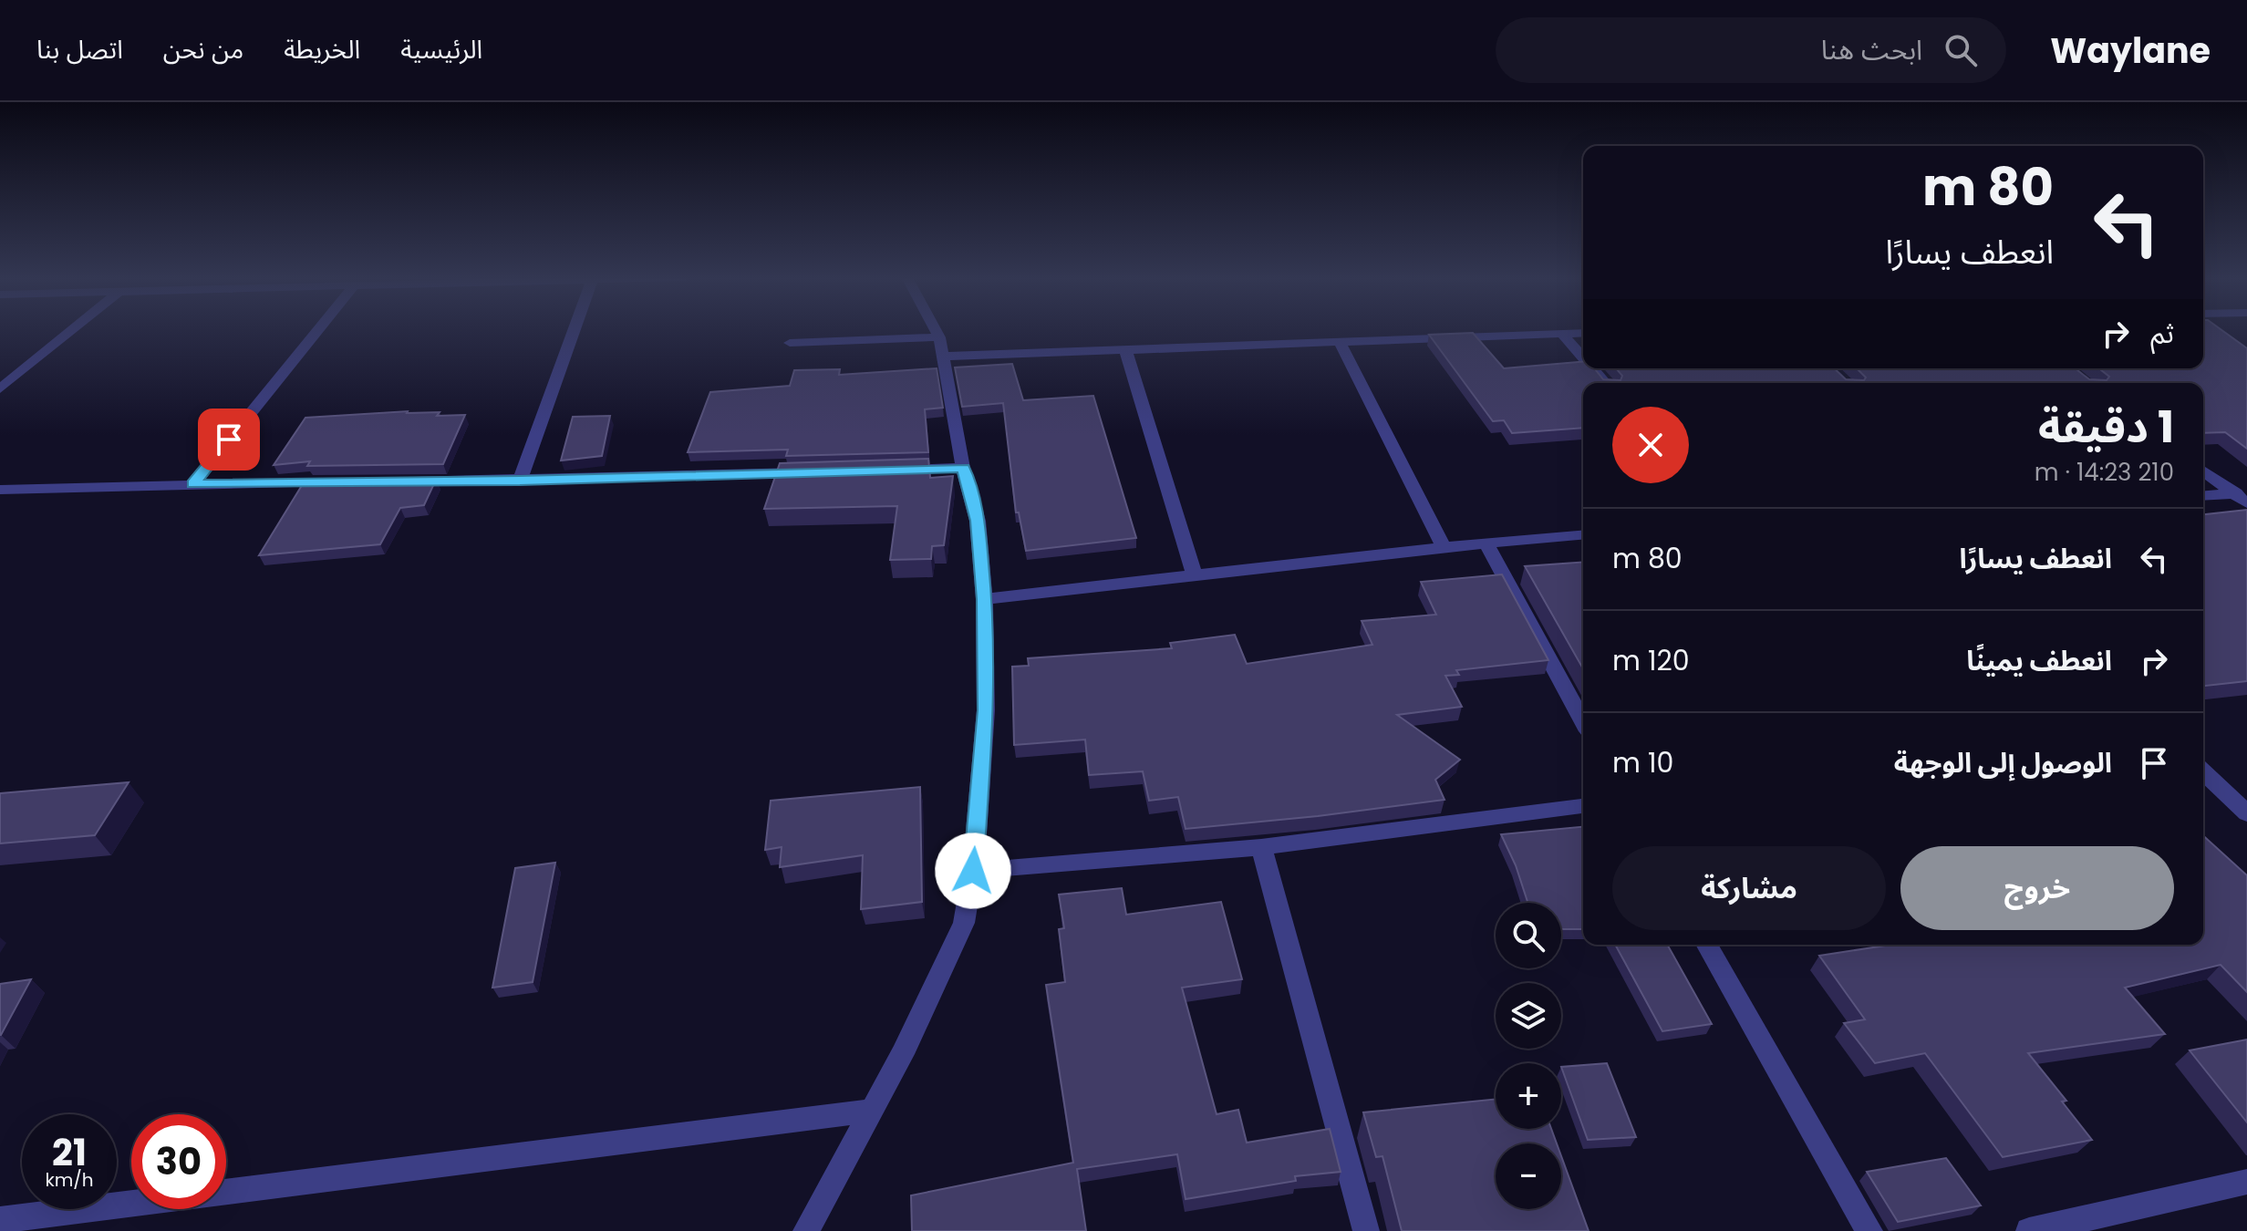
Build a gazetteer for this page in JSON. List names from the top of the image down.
{
  "page": {
    "header": "Waylane",
    "search": "ابحث هنا",
    "nav": [
      "الرئيسية",
      "الخريطة",
      "من نحن",
      "اتصل بنا"
    ],
    "turn": ["80 m", "انعطف يسارًا"],
    "then": "ثم",
    "heading": ["1 دقيقة", "210 m · 14:23"],
    "list": [
      {
        "name": "انعطف يسارًا",
        "value": "80 m"
      },
      {
        "name": "انعطف يمينًا",
        "value": "120 m"
      },
      {
        "name": "الوصول إلى الوجهة",
        "value": "10 m"
      }
    ],
    "buttons": ["خروج", "مشاركة"],
    "map_buttons": ["+", "−"],
    "speed": "21 km/h",
    "limit": "30"
  }
}
